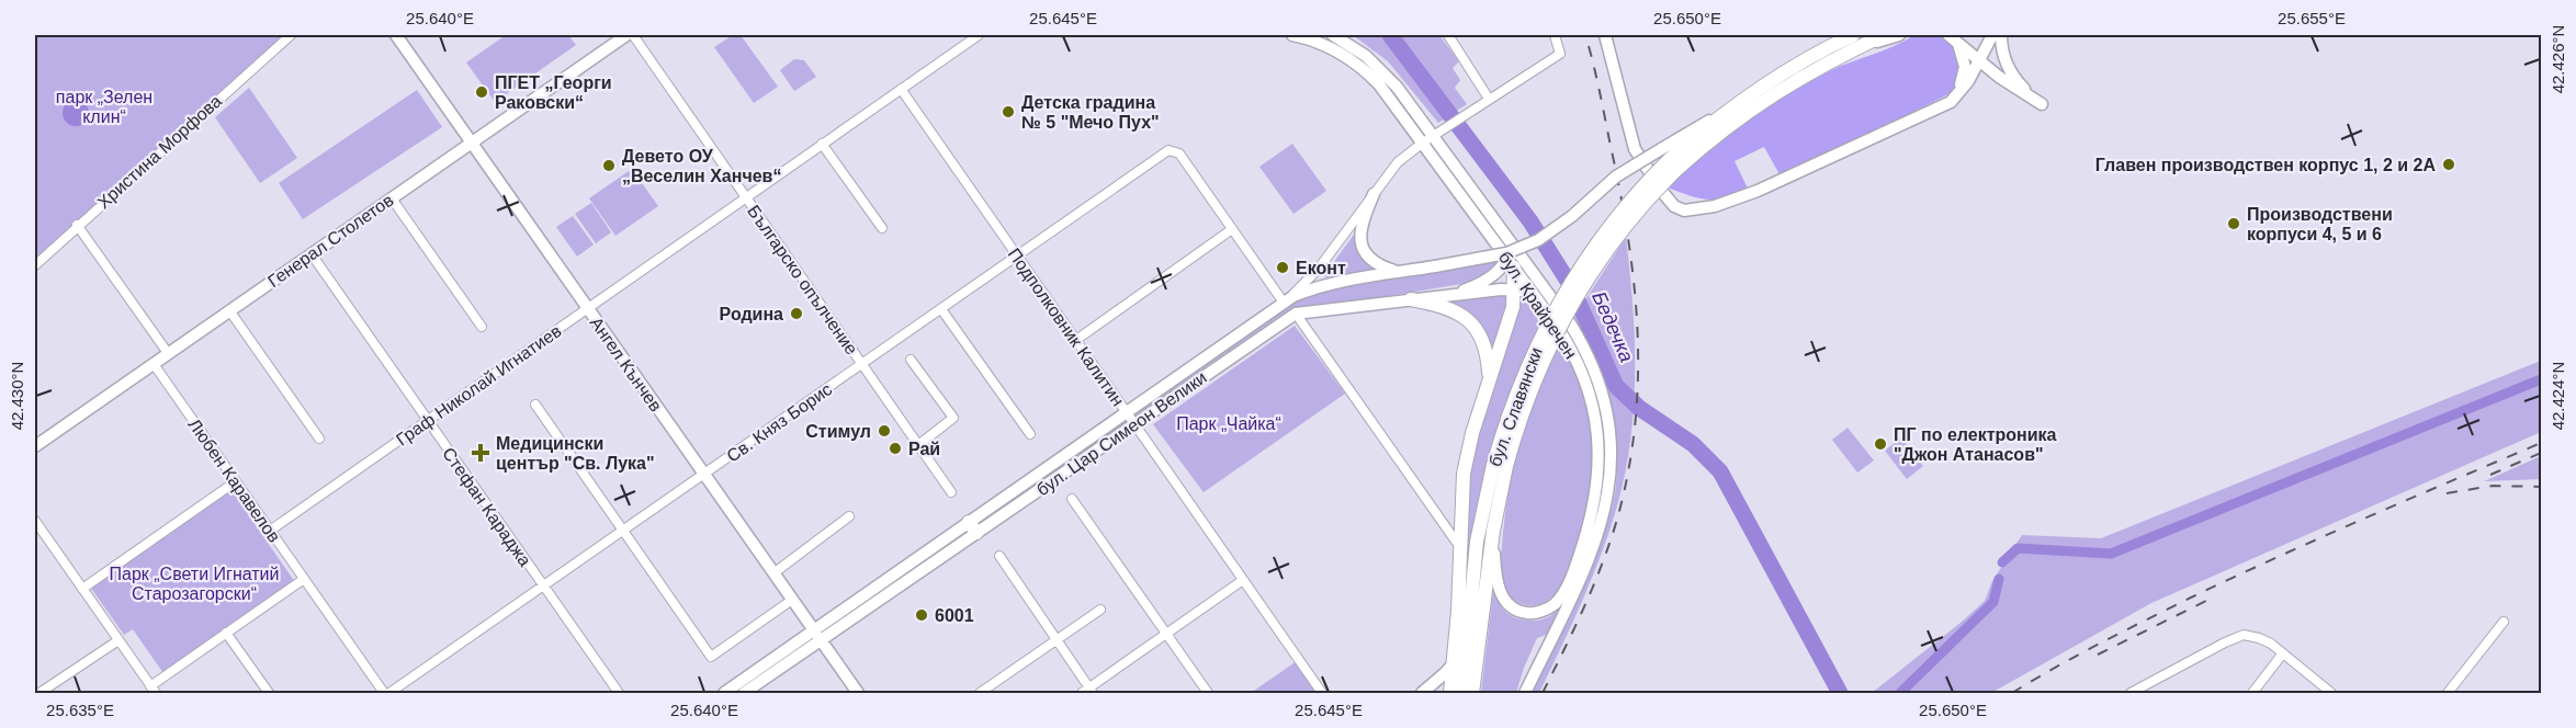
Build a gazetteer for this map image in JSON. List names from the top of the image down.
{
  "streets": {
    "main road": [
      "Генерал Столетов",
      "бул. Крайречен",
      "Ангел Кънчев",
      "бул. Славянски",
      "бул. Цар Симеон Велики"
    ],
    "street": [
      "Христина Морфова",
      "Българско опълчение",
      "Подполковник Калитин",
      "Граф Николай Игнатиев",
      "Св. Княз Борис",
      "Любен Каравелов",
      "Стефан Караджа"
    ]
  },
  "crossings": [
    ["Генерал Столетов", "Ангел Кънчев"],
    ["Генерал Столетов", "Любен Каравелов"],
    ["Генерал Столетов", "Стефан Караджа"],
    ["Българско опълчение", "Граф Николай Игнатиев"],
    ["Българско опълчение", "Св. Княз Борис"],
    ["бул. Крайречен", "бул. Славянски"],
    ["бул. Крайречен", "бул. Цар Симеон Велики"],
    ["Подполковник Калитин", "Граф Николай Игнатиев"],
    ["Подполковник Калитин", "Св. Княз Борис"],
    ["Подполковник Калитин", "бул. Цар Симеон Велики"],
    ["Ангел Кънчев", "Граф Николай Игнатиев"],
    ["Ангел Кънчев", "Св. Княз Борис"],
    ["Ангел Кънчев", "бул. Цар Симеон Велики"],
    ["Граф Николай Игнатиев", "Любен Каравелов"],
    ["Граф Николай Игнатиев", "Стефан Караджа"],
    ["бул. Славянски", "бул. Цар Симеон Велики"],
    ["Св. Княз Борис", "Стефан Караджа"]
  ],
  "water": ["Бедечка"],
  "parks": ["парк „Зелен клин“", "Парк „Чайка“", "Парк „Свети Игнатий Старозагорски“"],
  "places": {
    "other": [
      "ПГЕТ „Георги Раковски“",
      "Детска градина № 5 \"Мечо Пух\"",
      "Главен производствен корпус 1, 2 и 2А",
      "Девето ОУ „Веселин Ханчев“",
      "Производствени корпуси 4, 5 и 6",
      "Еконт",
      "Родина",
      "Стимул",
      "ПГ по електроника \"Джон Атанасов\"",
      "Рай",
      "6001"
    ],
    "health": ["Медицински център \"Св. Лука\""]
  },
  "coordinates": [
    "25.640°E",
    "25.645°E",
    "25.650°E",
    "25.655°E",
    "42.426°N",
    "42.424°N",
    "42.430°N",
    "25.635°E"
  ]
}
